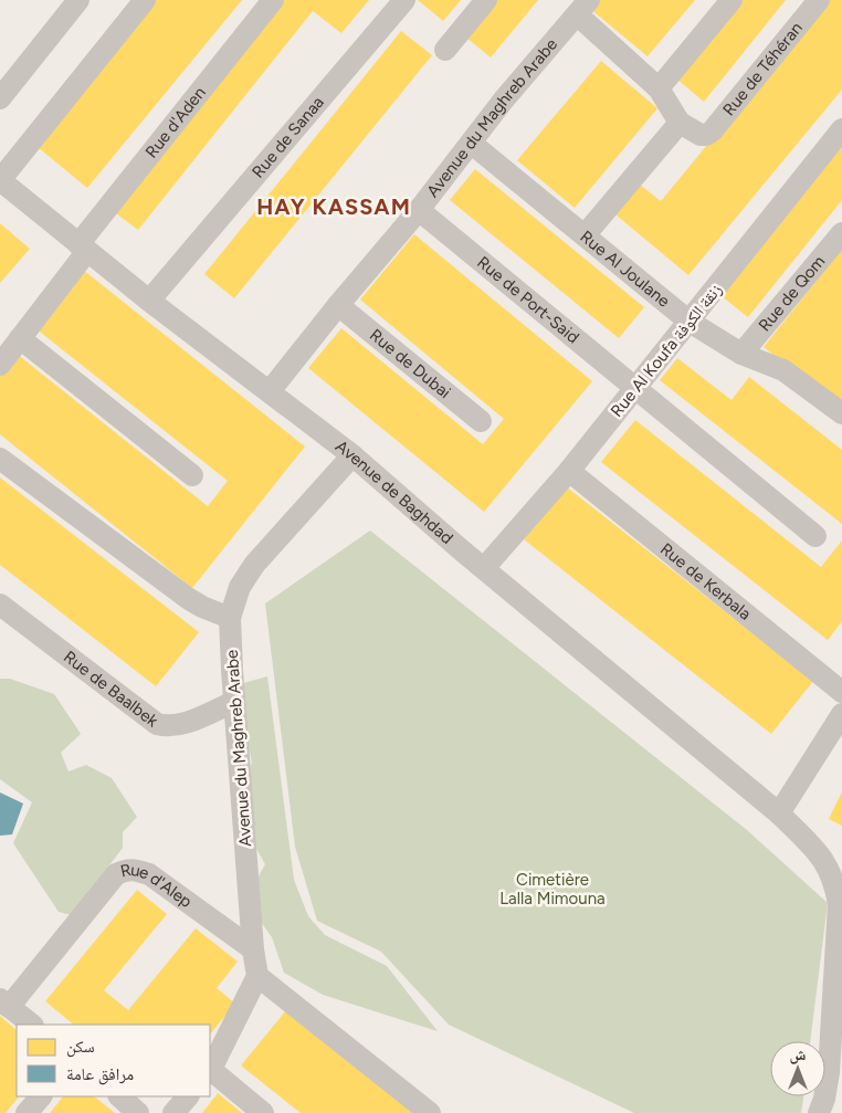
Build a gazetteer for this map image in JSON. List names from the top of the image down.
{
  "streets": {
    "street": [
      "Rue de Téhéran",
      "Avenue du Maghreb Arabe",
      "Rue d'Aden",
      "Rue de Sanaa",
      "Rue Al Joulane",
      "Rue de Qom",
      "Rue de Port-Said",
      "Rue Al Koufa زنقة الكوفة",
      "Rue de Dubai",
      "Avenue de Baghdad",
      "Rue de Kerbala",
      "Rue de Baalbek",
      "Rue d'Alep"
    ]
  },
  "crossings": [
    ["Avenue du Maghreb Arabe", "Rue Al Joulane"],
    ["Avenue du Maghreb Arabe", "Rue de Port-Said"],
    ["Avenue du Maghreb Arabe", "Rue de Dubai"],
    ["Avenue du Maghreb Arabe", "Avenue de Baghdad"],
    ["Avenue du Maghreb Arabe", "Rue de Baalbek"],
    ["Avenue du Maghreb Arabe", "Rue d'Alep"],
    ["Rue d'Aden", "Avenue de Baghdad"],
    ["Rue de Sanaa", "Avenue de Baghdad"],
    ["Rue Al Joulane", "Rue de Qom"],
    ["Rue Al Joulane", "Rue Al Koufa زنقة الكوفة"],
    ["Rue de Port-Said", "Rue Al Koufa زنقة الكوفة"],
    ["Rue Al Koufa زنقة الكوفة", "Avenue de Baghdad"],
    ["Rue Al Koufa زنقة الكوفة", "Rue de Kerbala"]
  ],
  "districts": ["HAY KASSAM"],
  "parks": ["Cimetière Lalla Mimouna"],
  "legend": ["سكن", "مرافق عامة"],
  "north": "top"
}
